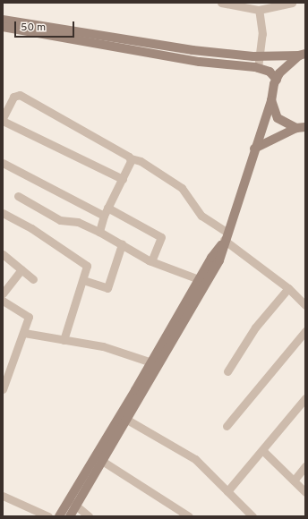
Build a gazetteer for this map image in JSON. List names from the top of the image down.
{
  "scale_bar": "50 m"
}
